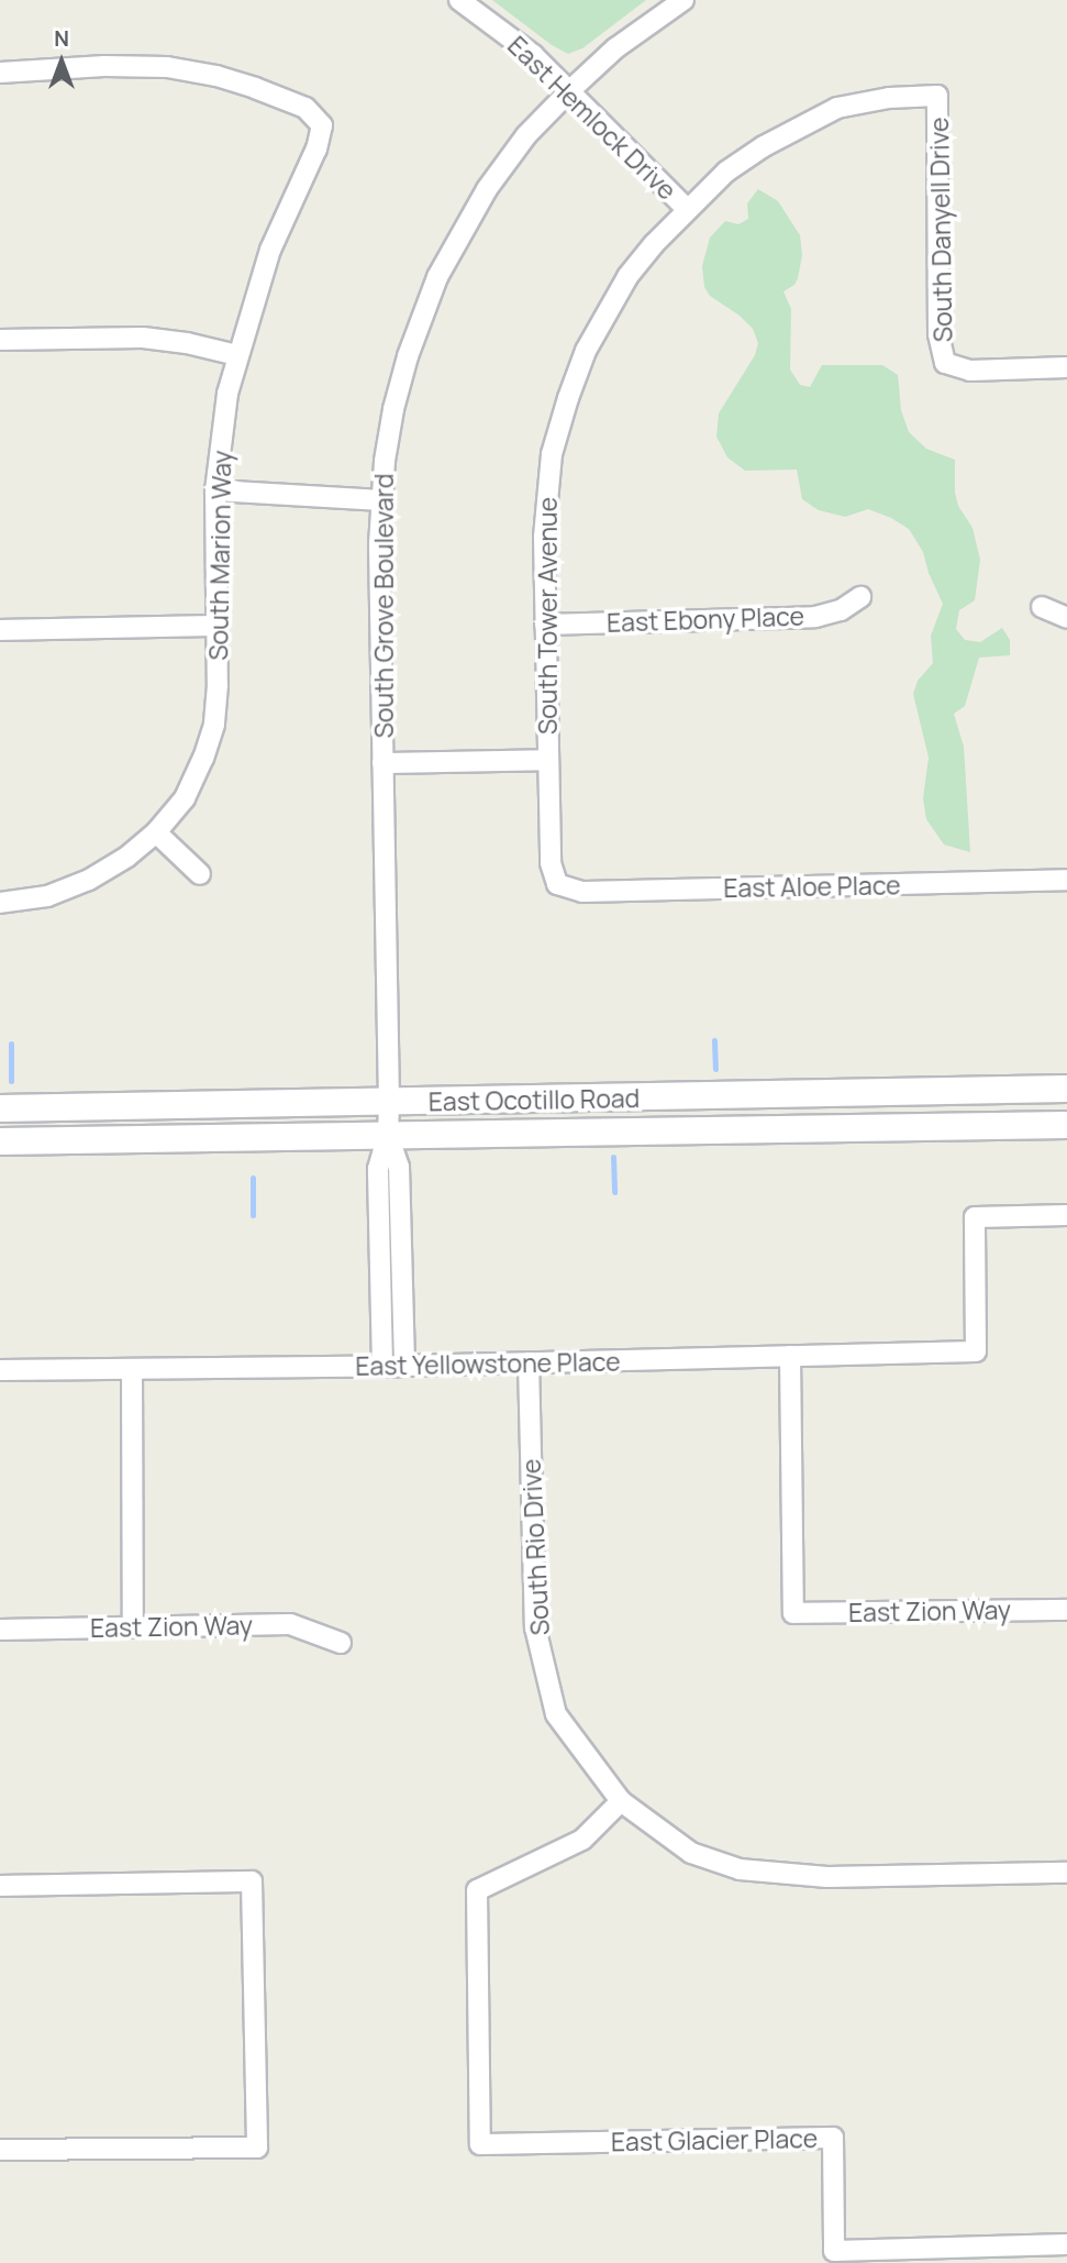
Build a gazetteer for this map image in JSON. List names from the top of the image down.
{
  "streets": {
    "main road": ["East Ocotillo Road"],
    "street": [
      "East Hemlock Drive",
      "South Danyell Drive",
      "South Marion Way",
      "South Grove Boulevard",
      "South Tower Avenue",
      "East Ebony Place",
      "East Aloe Place",
      "East Yellowstone Place",
      "South Rio Drive",
      "East Zion Way",
      "East Glacier Place"
    ]
  },
  "crossings": [
    ["East Hemlock Drive", "South Grove Boulevard"],
    ["East Hemlock Drive", "South Tower Avenue"],
    ["South Danyell Drive", "South Tower Avenue"],
    ["South Grove Boulevard", "East Ocotillo Road"],
    ["South Tower Avenue", "East Ebony Place"],
    ["South Tower Avenue", "East Aloe Place"],
    ["East Yellowstone Place", "South Rio Drive"],
    ["East Yellowstone Place", "East Zion Way"],
    ["South Rio Drive", "East Glacier Place"]
  ],
  "north": "top"
}
